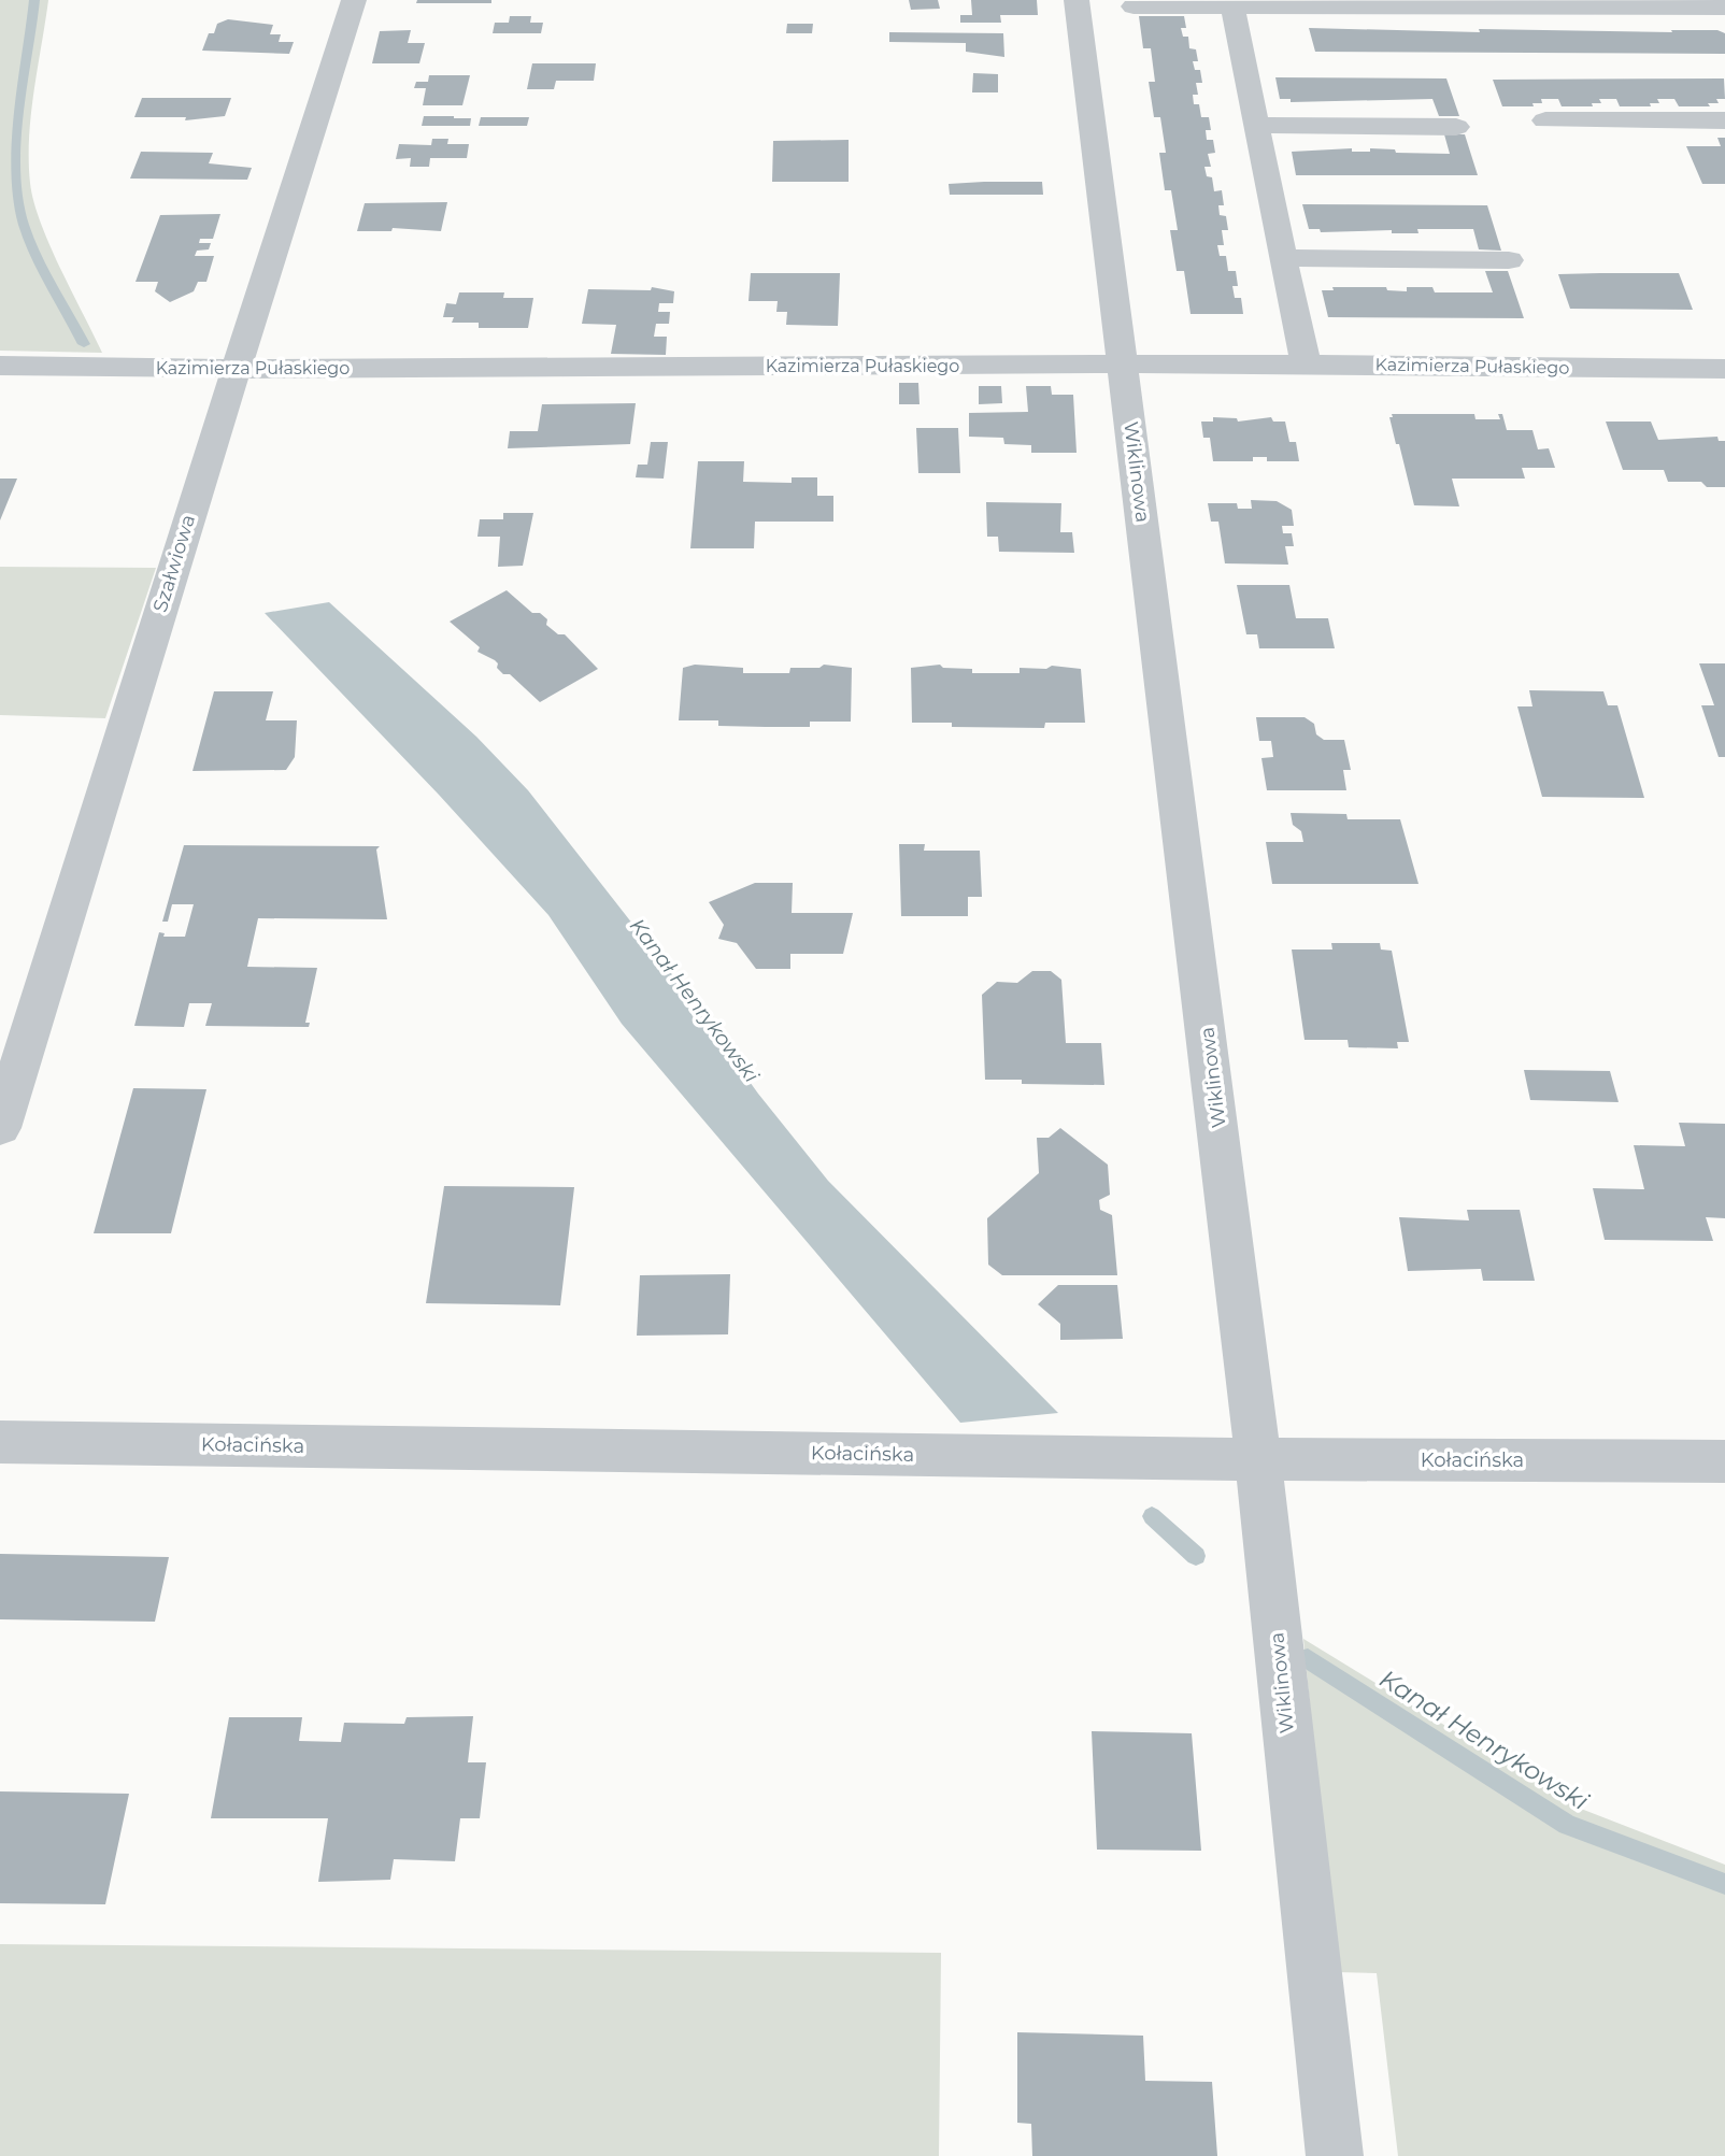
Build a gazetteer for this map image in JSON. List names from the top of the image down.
{
  "streets": {
    "street": [
      "Kazimierza Pułaskiego",
      "Wiklinowa",
      "Szałwiowa",
      "Kołacińska"
    ]
  },
  "crossings": [
    ["Kazimierza Pułaskiego", "Wiklinowa"],
    ["Kazimierza Pułaskiego", "Szałwiowa"],
    ["Wiklinowa", "Kołacińska"]
  ],
  "water": ["Kanał Henrykowski"]
}
